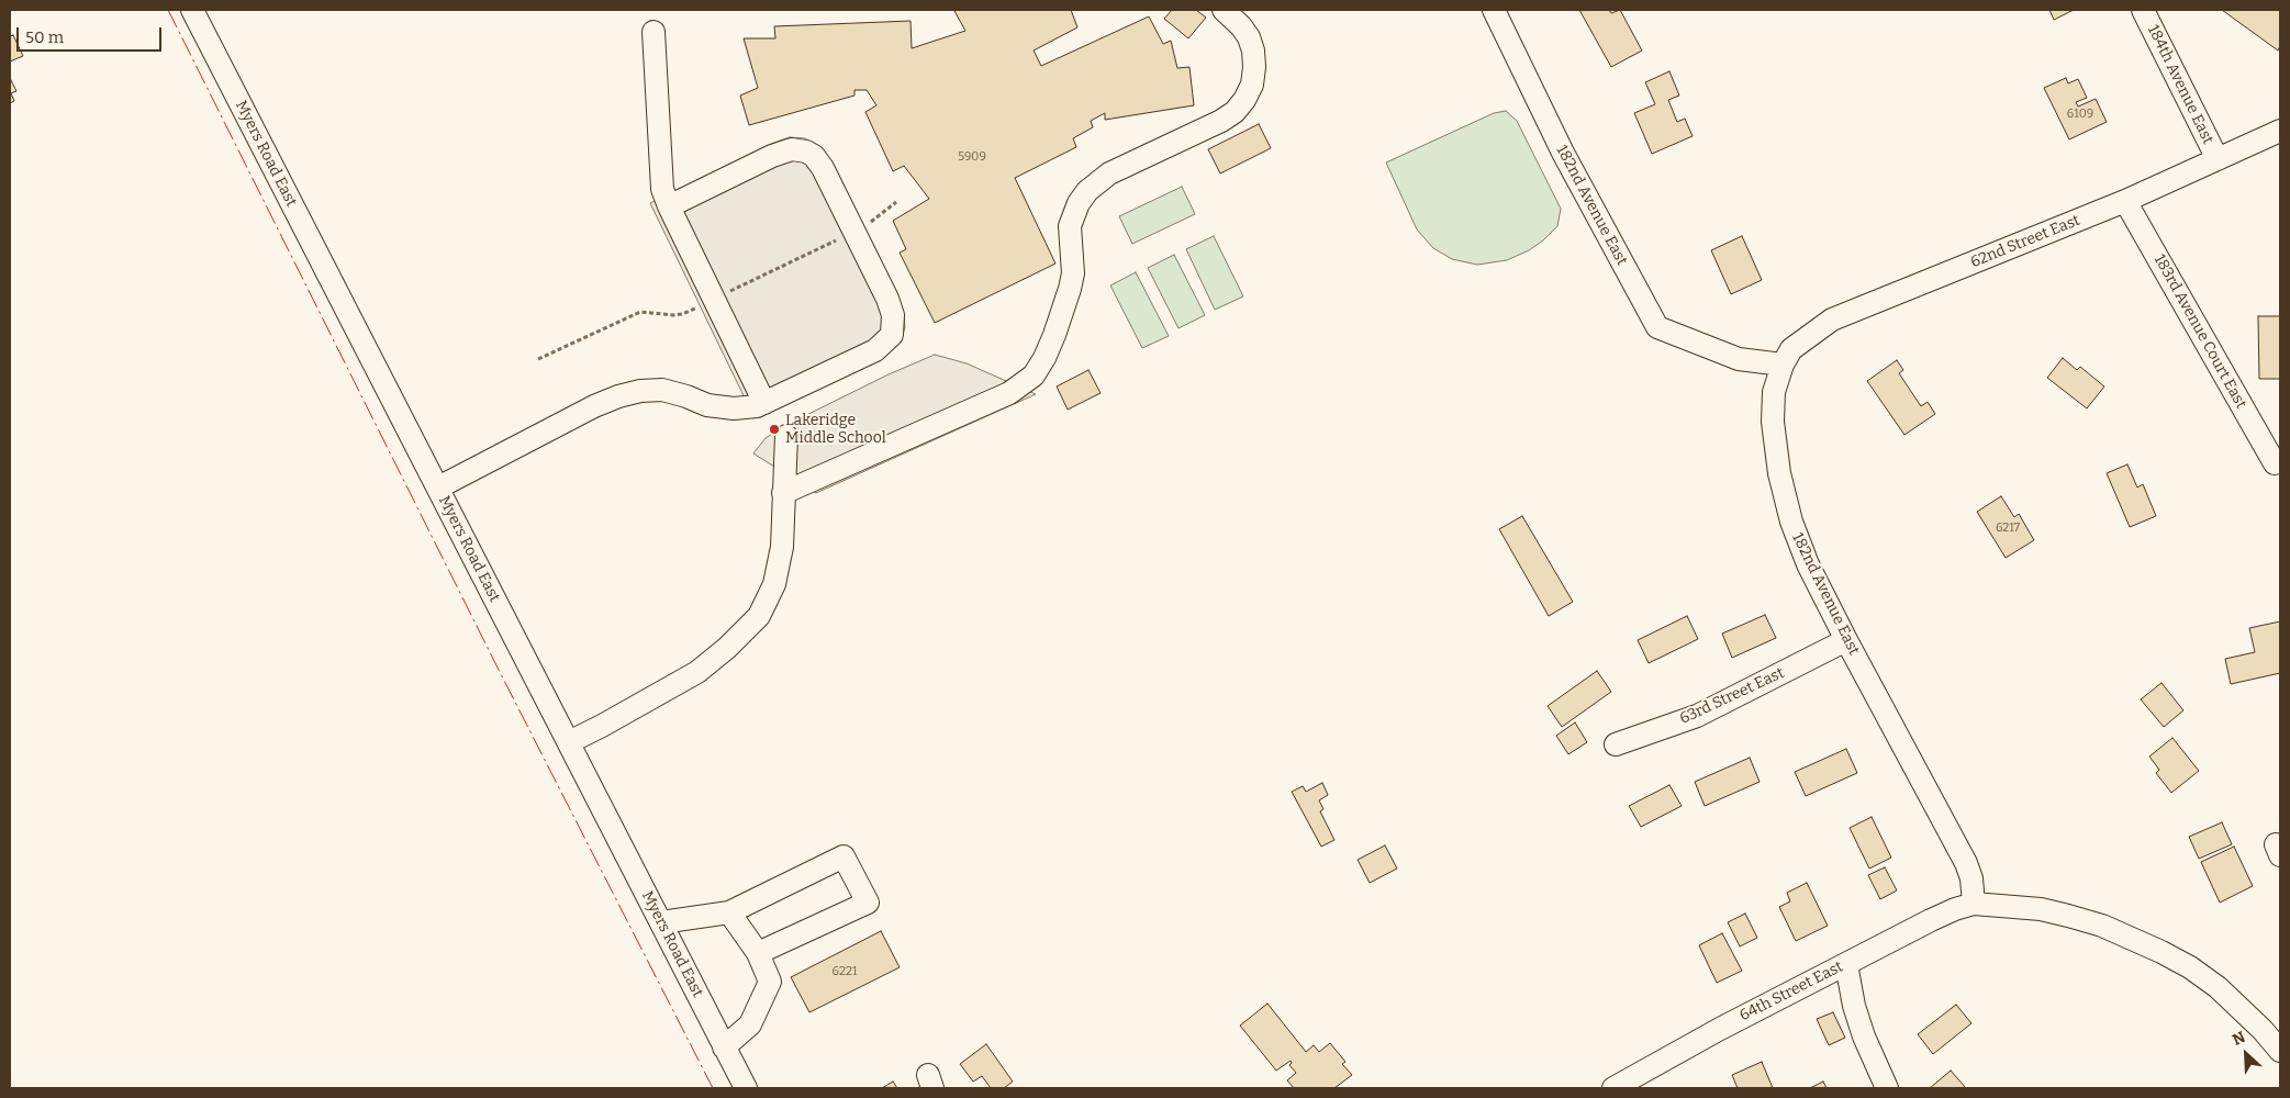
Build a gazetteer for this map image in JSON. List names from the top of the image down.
{
  "streets": {
    "street": [
      "184th Avenue East",
      "Myers Road East",
      "182nd Avenue East",
      "62nd Street East",
      "183rd Avenue Court East",
      "63rd Street East",
      "64th Street East"
    ]
  },
  "crossings": [
    ["184th Avenue East", "62nd Street East"],
    ["182nd Avenue East", "62nd Street East"],
    ["182nd Avenue East", "63rd Street East"],
    ["182nd Avenue East", "64th Street East"],
    ["62nd Street East", "183rd Avenue Court East"]
  ],
  "places": ["Lakeridge Middle School"],
  "house_numbers": [
    "6109",
    "5909",
    "6217",
    "6221"
  ],
  "scale_bar": "50 m",
  "north": "top left"
}
